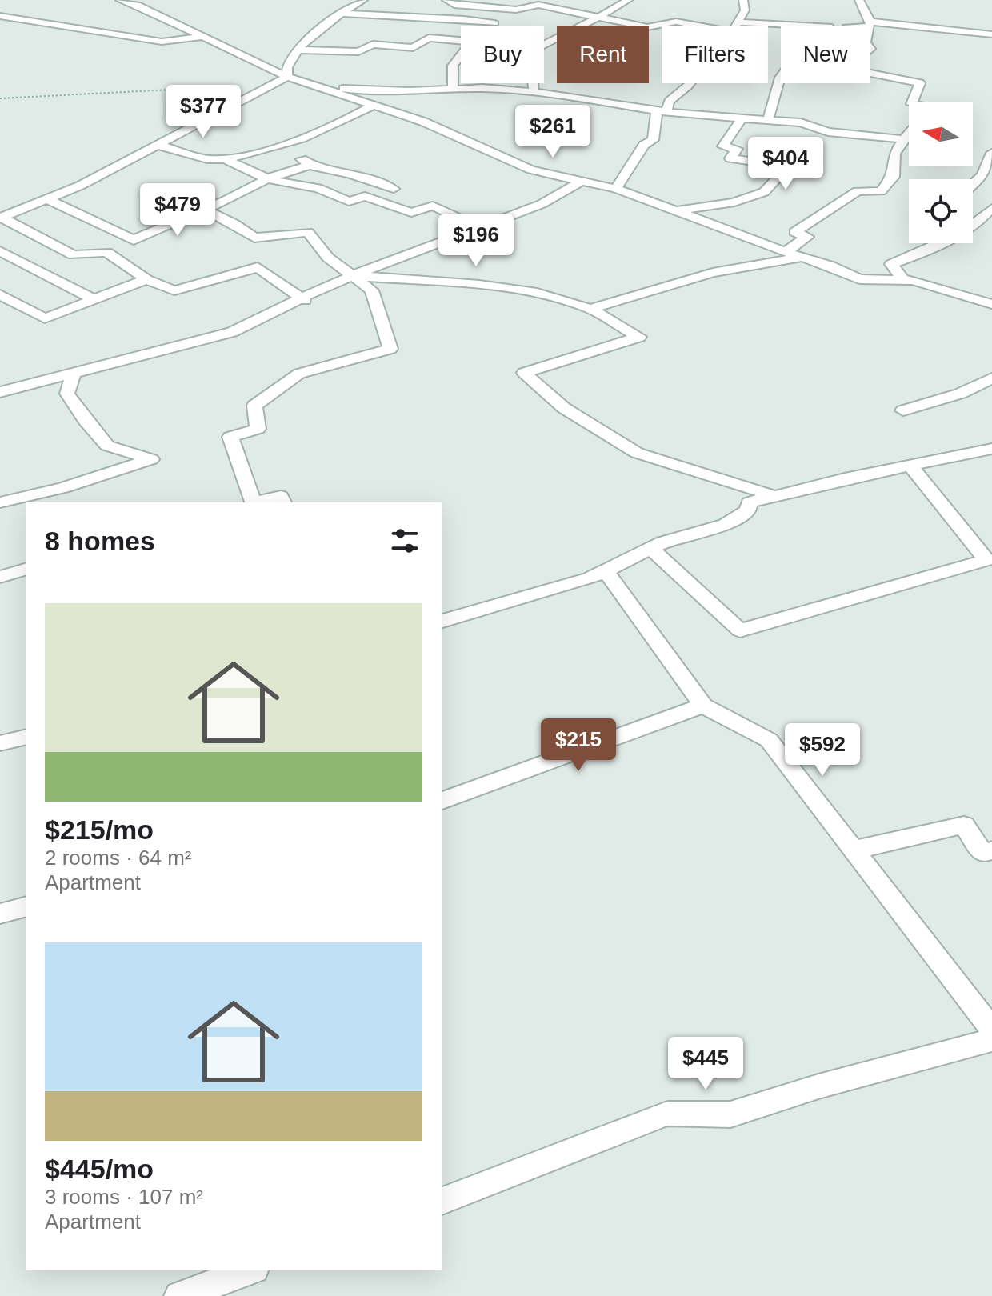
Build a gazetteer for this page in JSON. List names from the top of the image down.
{
  "north": "left",
  "page": {
    "chip": [
      "Buy",
      "Rent",
      "Filters",
      "New"
    ],
    "price": [
      "$377",
      "$261",
      "$404",
      "$479",
      "$196",
      "$215",
      "$592",
      "$445"
    ],
    "heading": "8 homes",
    "list": [
      {
        "name": "$215/mo",
        "note": "2 rooms · 64 m² · Apartment"
      },
      {
        "name": "$445/mo",
        "note": "3 rooms · 107 m² · Apartment"
      }
    ]
  }
}
